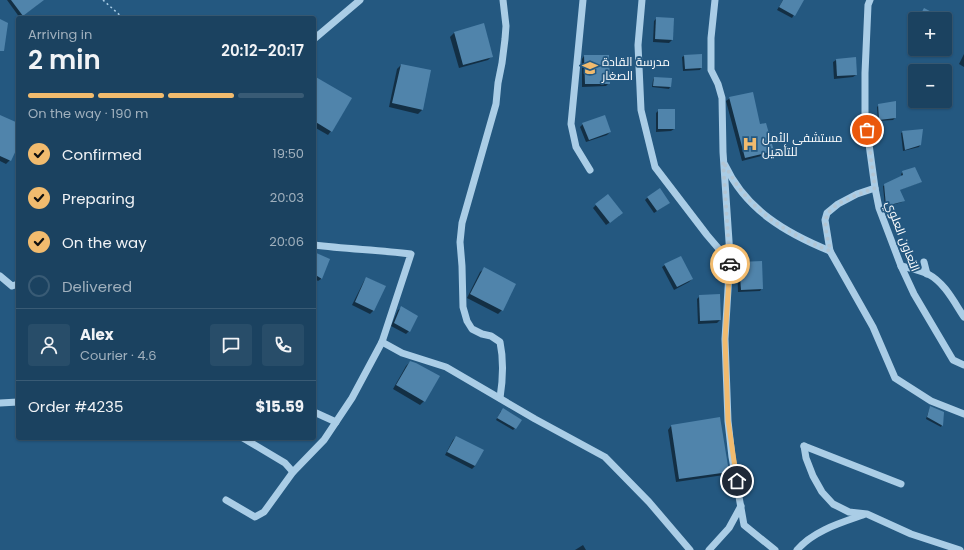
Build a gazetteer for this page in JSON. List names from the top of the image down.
{
  "streets": {
    "street": ["التعاون العلوي"]
  },
  "places": {
    "school or university": ["مدرسة القادة الصغار"],
    "hospital": ["مستشفى الأمل للتأهيل"]
  },
  "page": {
    "map_buttons": ["+", "−"],
    "heading": ["2 min", "Arriving in", "20:12–20:17"],
    "panel": [
      "Alex",
      "Courier · 4.6",
      "Order #4235",
      "$15.59"
    ],
    "bar": "On the way · 190 m",
    "list": [
      ["Confirmed", "19:50"],
      ["Preparing", "20:03"],
      ["On the way", "20:06"],
      "Delivered"
    ]
  }
}
